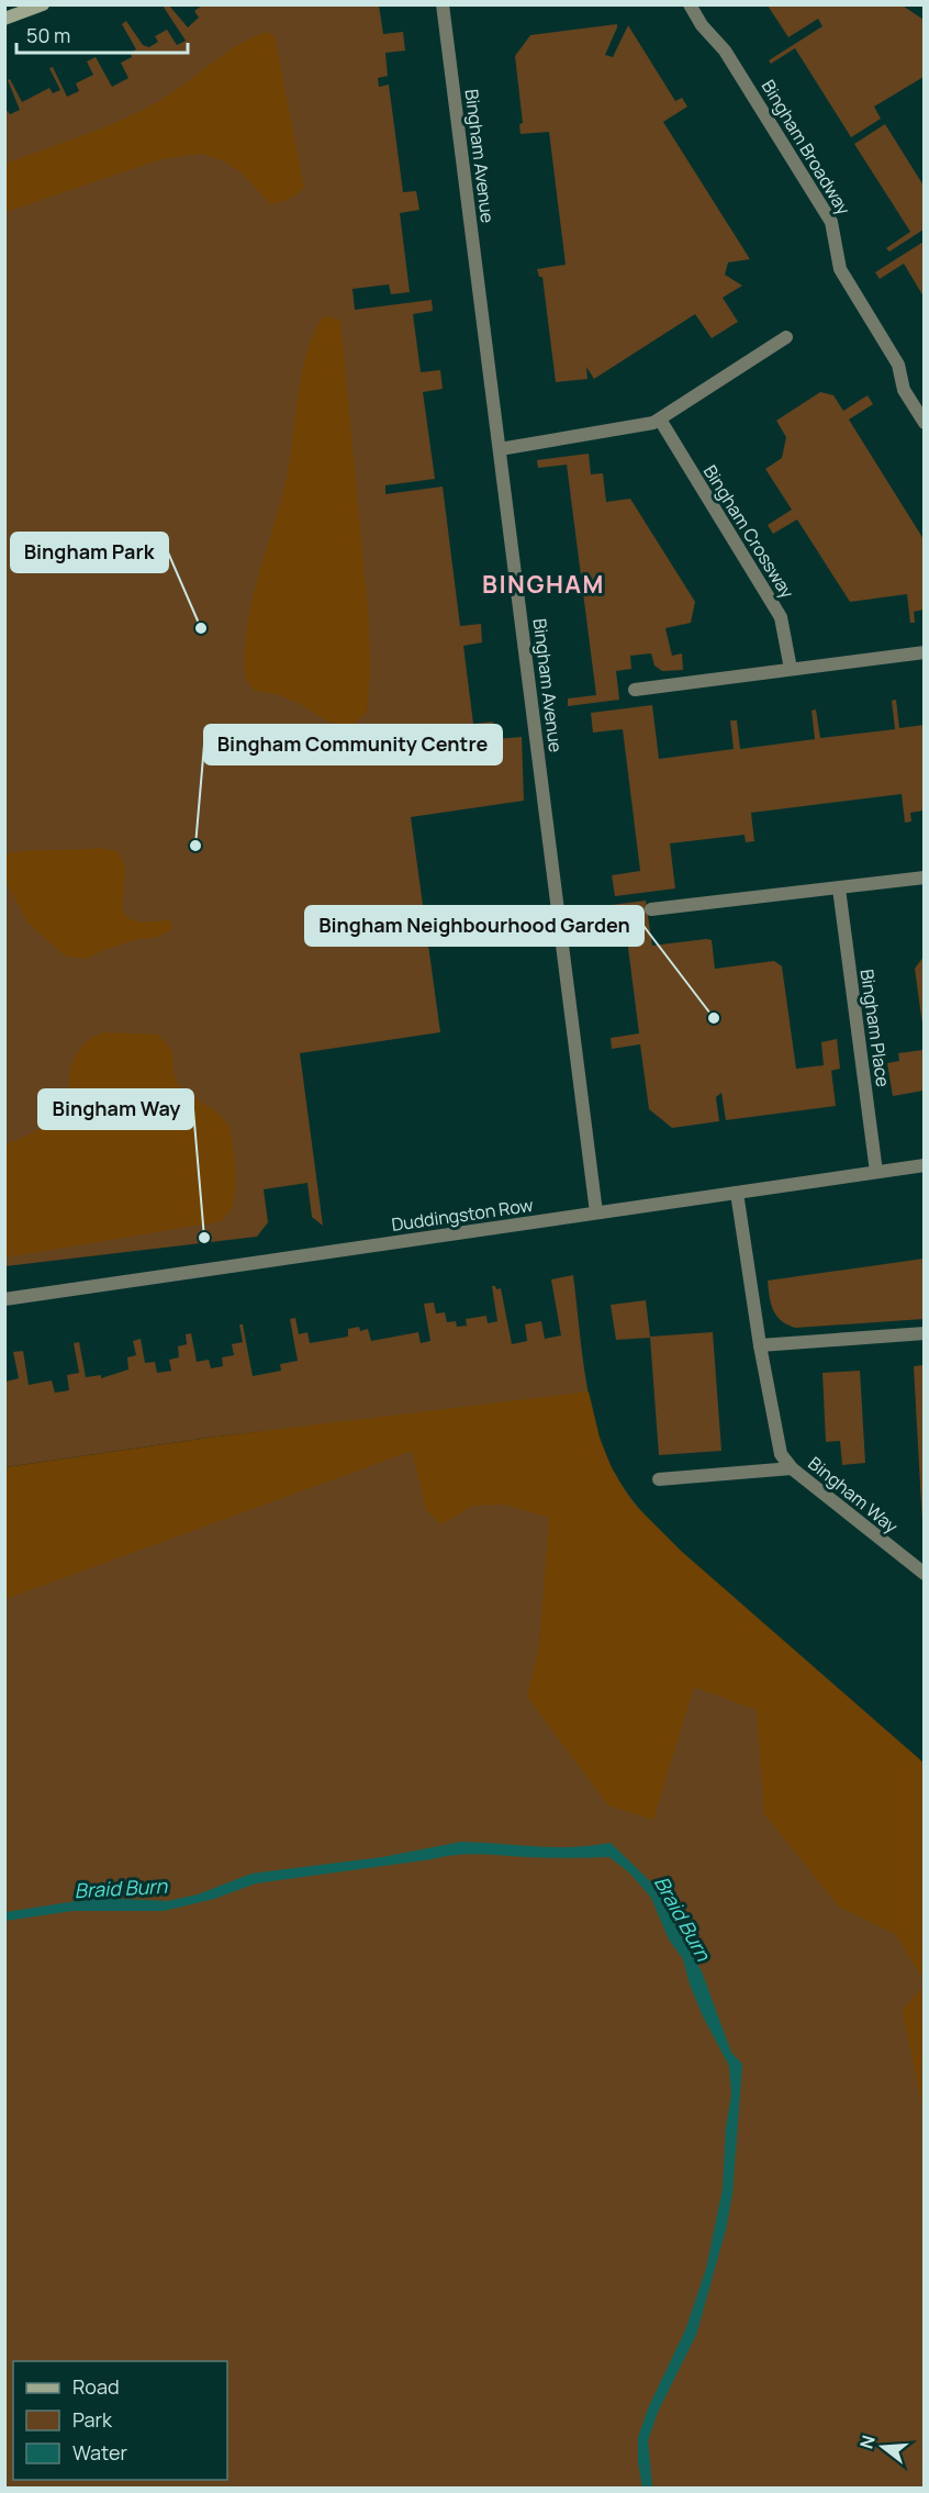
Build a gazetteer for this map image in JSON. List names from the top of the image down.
{
  "streets": {
    "street": [
      "Bingham Broadway",
      "Bingham Avenue",
      "Bingham Crossway",
      "Bingham Place",
      "Duddingston Row",
      "Bingham Way"
    ]
  },
  "crossings": [
    ["Bingham Avenue", "Duddingston Row"],
    ["Bingham Place", "Duddingston Row"],
    ["Duddingston Row", "Bingham Way"]
  ],
  "districts": ["BINGHAM"],
  "water": ["Braid Burn"],
  "places": [
    "Bingham Park",
    "Bingham Community Centre",
    "Bingham Neighbourhood Garden",
    "Bingham Way"
  ],
  "legend": ["Road", "Park", "Water"],
  "scale_bar": "50 m",
  "north": "left"
}
